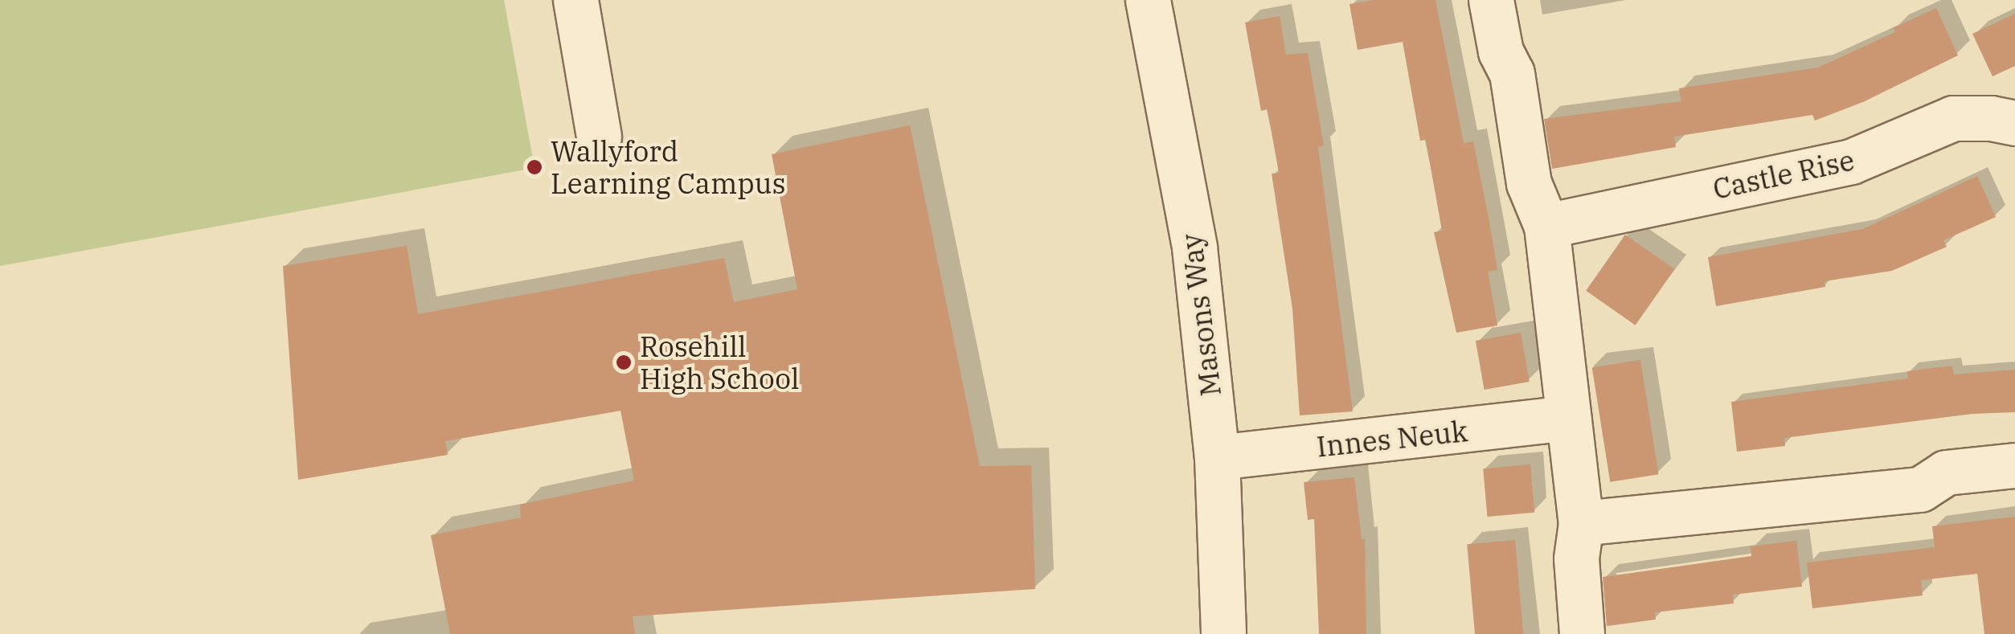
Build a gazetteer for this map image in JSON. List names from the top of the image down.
{
  "streets": {
    "street": ["Castle Rise", "Masons Way", "Innes Neuk"]
  },
  "crossings": [
    ["Masons Way", "Innes Neuk"]
  ],
  "places": ["Wallyford Learning Campus", "Rosehill High School"]
}
